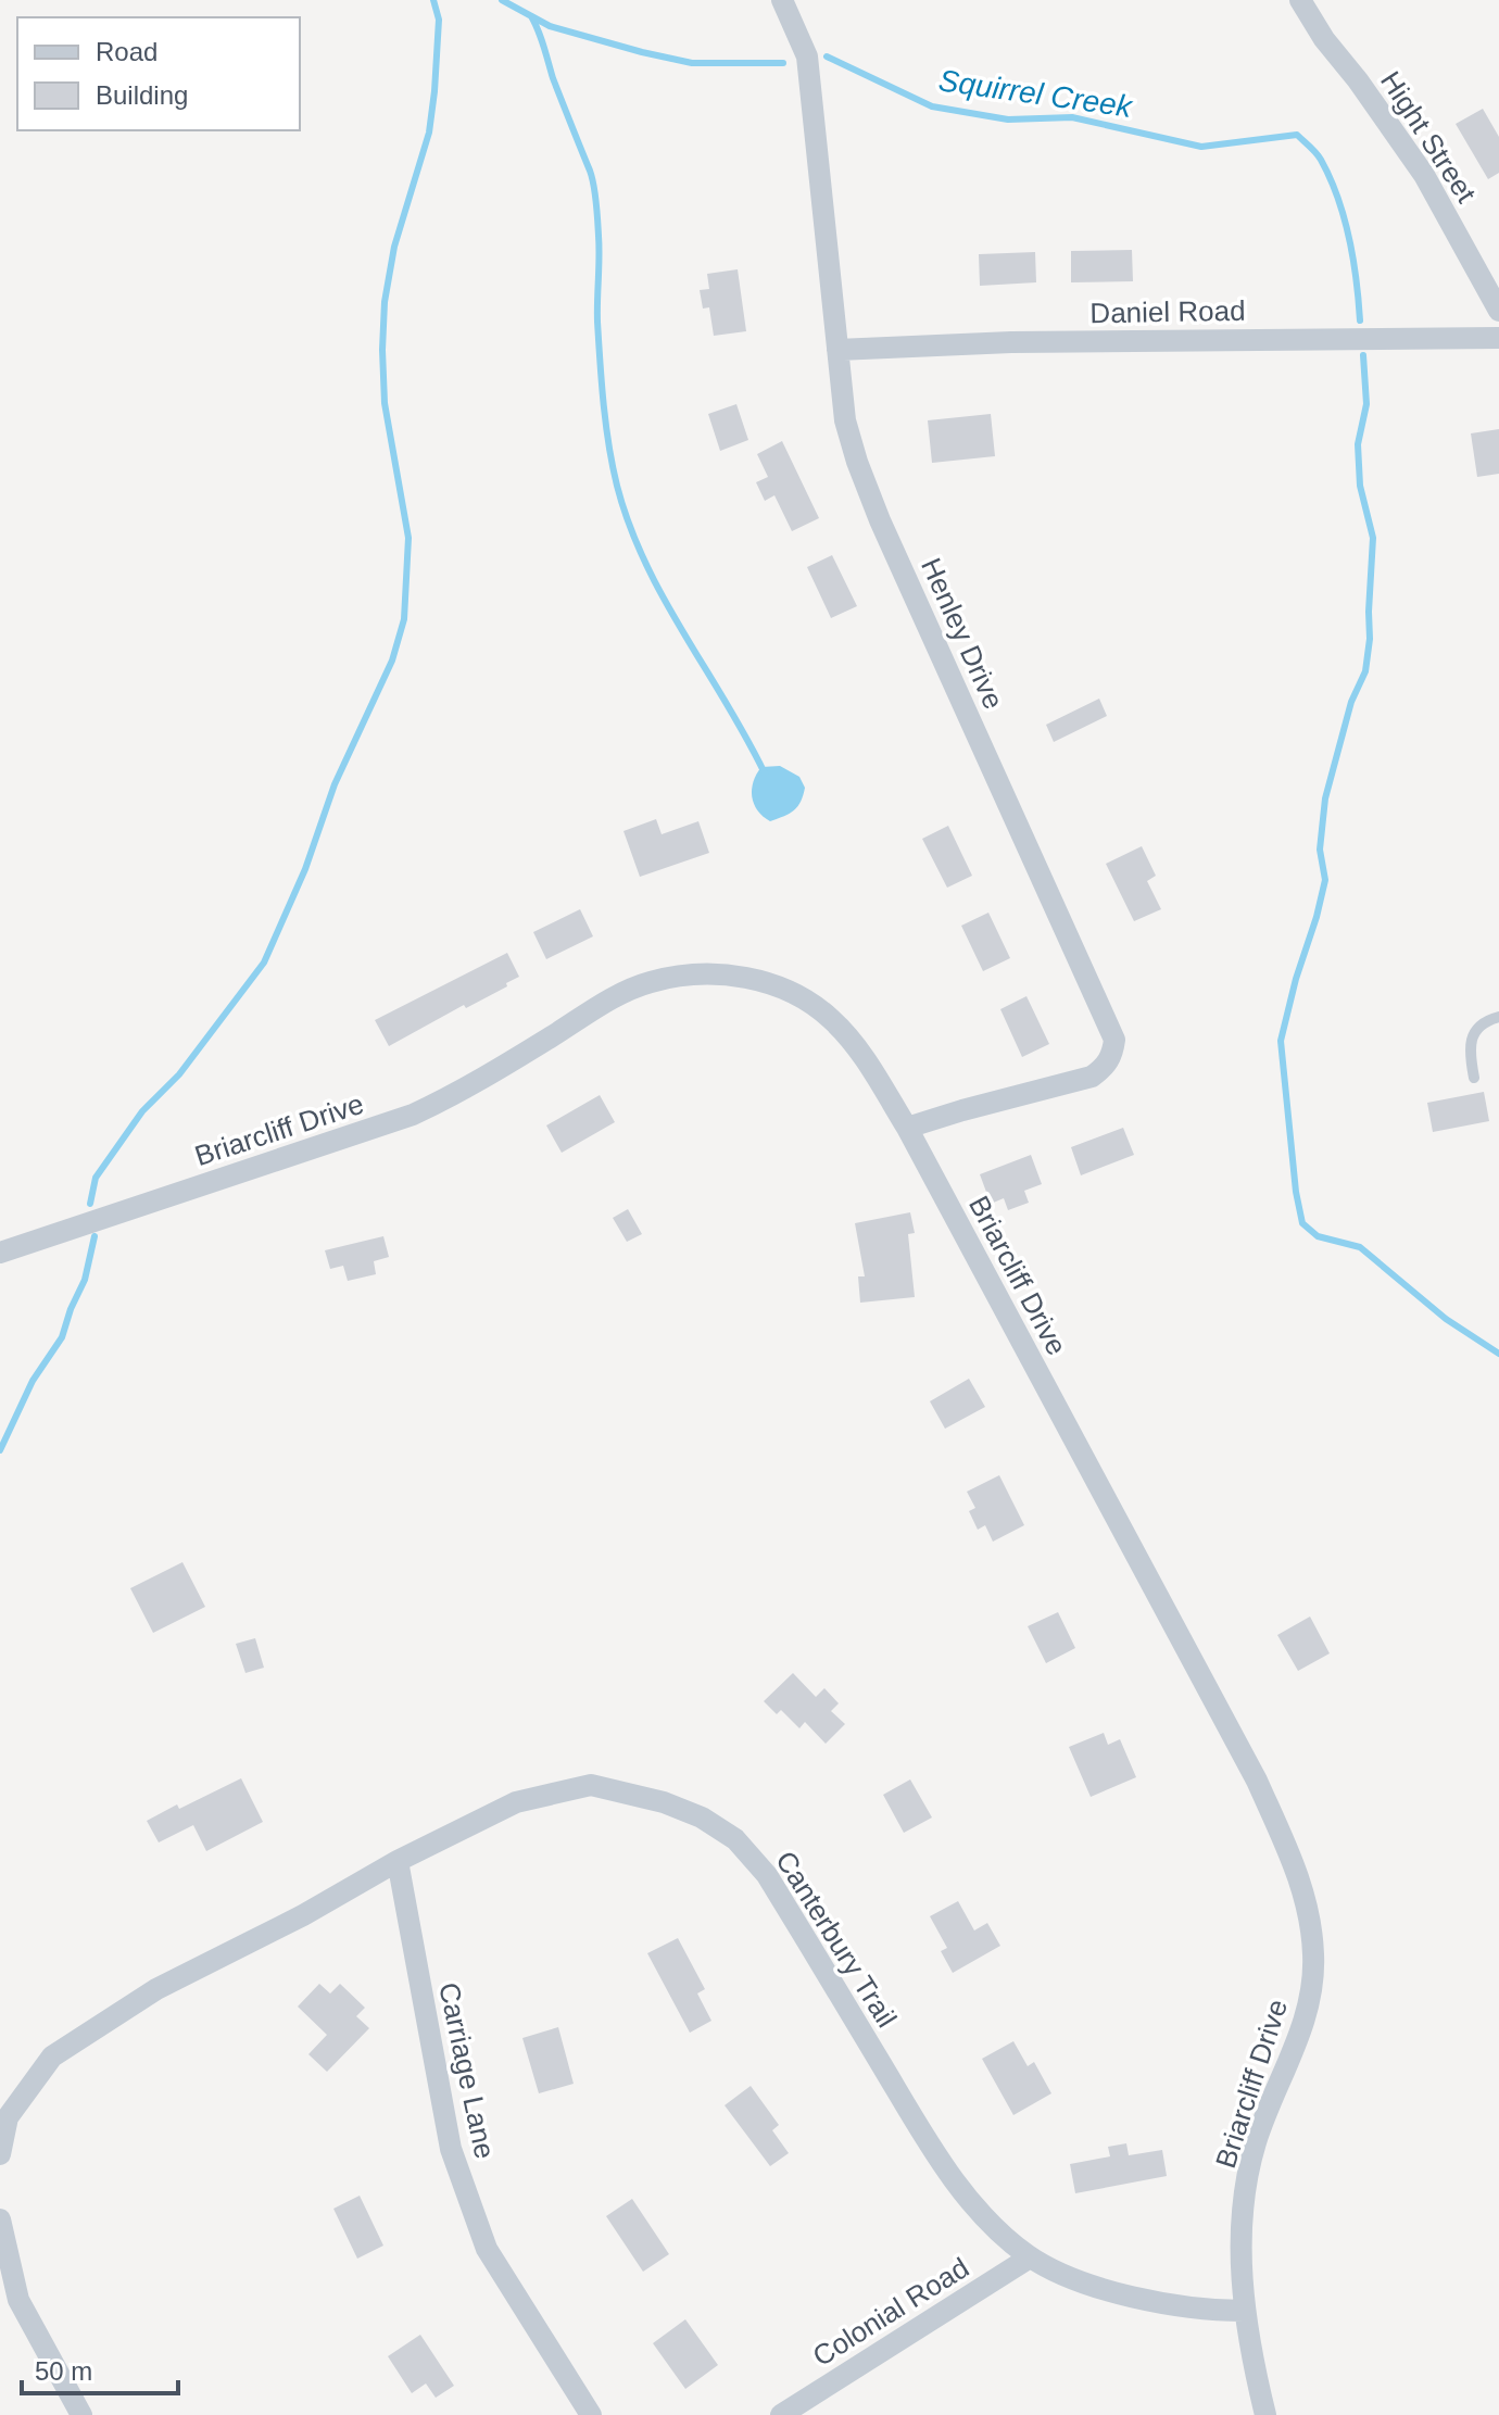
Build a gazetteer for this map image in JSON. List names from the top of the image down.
{
  "streets": {
    "street": [
      "Hight Street",
      "Daniel Road",
      "Henley Drive",
      "Briarcliff Drive",
      "Canterbury Trail",
      "Carriage Lane",
      "Colonial Road"
    ]
  },
  "crossings": [
    ["Daniel Road", "Henley Drive"],
    ["Henley Drive", "Briarcliff Drive"],
    ["Briarcliff Drive", "Canterbury Trail"],
    ["Canterbury Trail", "Carriage Lane"],
    ["Canterbury Trail", "Colonial Road"]
  ],
  "water": ["Squirrel Creek"],
  "legend": ["Road", "Building"],
  "scale_bar": "50 m"
}
